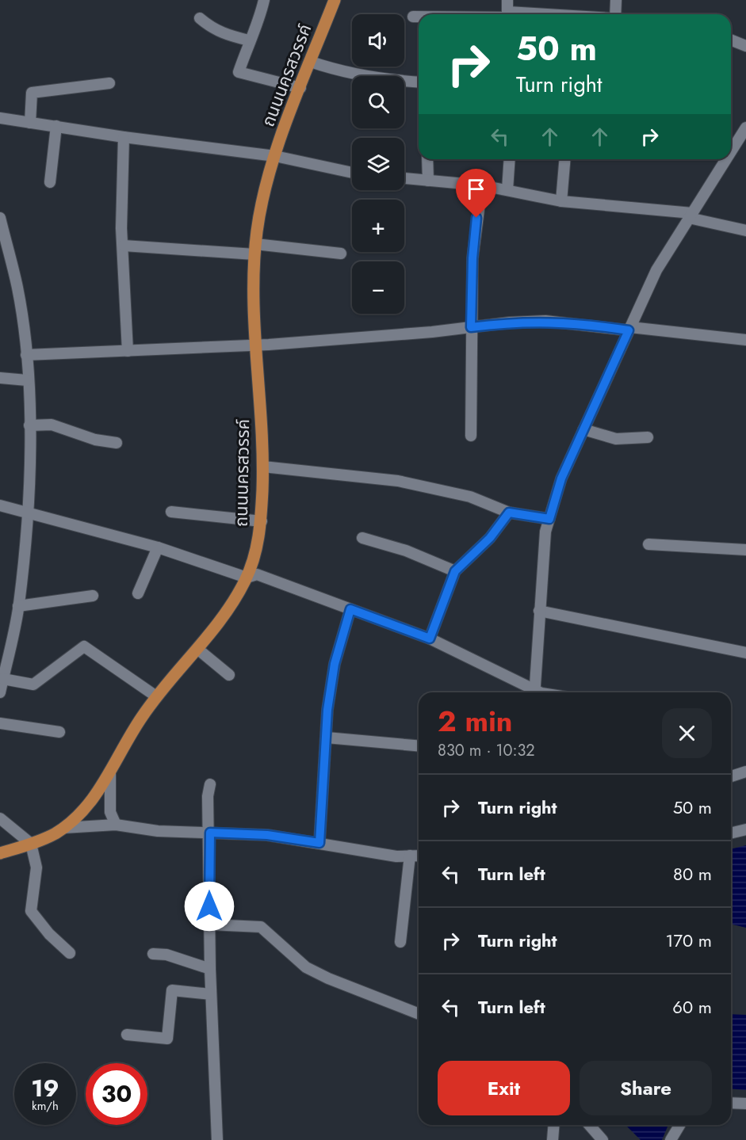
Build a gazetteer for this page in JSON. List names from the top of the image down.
{
  "streets": {
    "main road": ["ถนนนครสวรรค์"]
  },
  "page": {
    "map_buttons": ["+", "−"],
    "turn": ["50 m", "Turn right"],
    "heading": ["2 min", "830 m · 10:32"],
    "list": [
      {
        "name": "Turn right",
        "value": "50 m"
      },
      {
        "name": "Turn left",
        "value": "80 m"
      },
      {
        "name": "Turn right",
        "value": "170 m"
      },
      {
        "name": "Turn left",
        "value": "60 m"
      }
    ],
    "buttons": ["Exit", "Share"],
    "speed": "19 km/h",
    "limit": "30"
  }
}
